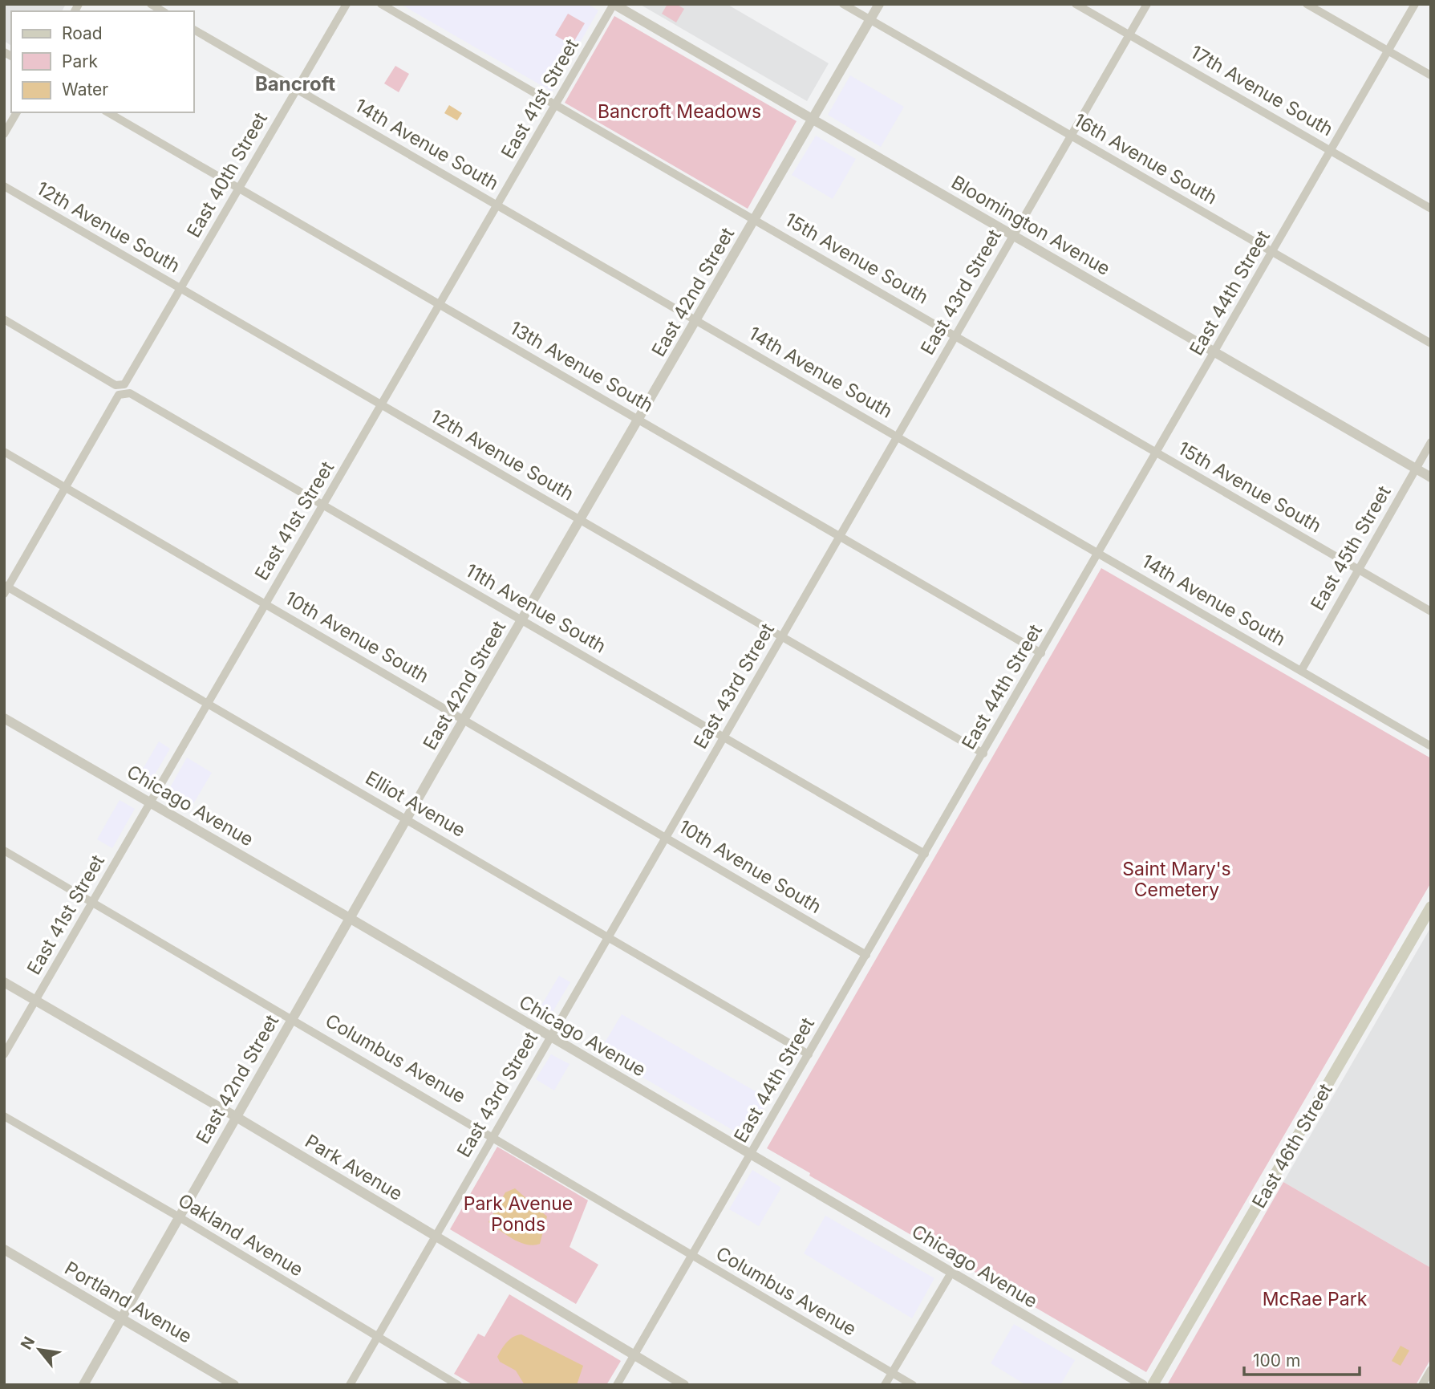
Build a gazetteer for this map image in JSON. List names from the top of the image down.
{
  "streets": {
    "main road": ["East 46th Street"],
    "street": [
      "17th Avenue South",
      "East 41st Street",
      "14th Avenue South",
      "16th Avenue South",
      "East 40th Street",
      "Bloomington Avenue",
      "12th Avenue South",
      "15th Avenue South",
      "East 42nd Street",
      "East 43rd Street",
      "East 44th Street",
      "13th Avenue South",
      "East 45th Street",
      "11th Avenue South",
      "10th Avenue South",
      "Elliot Avenue",
      "Chicago Avenue",
      "Columbus Avenue",
      "Park Avenue",
      "Oakland Avenue",
      "Portland Avenue"
    ]
  },
  "crossings": [
    ["17th Avenue South", "East 43rd Street"],
    ["17th Avenue South", "East 44th Street"],
    ["East 41st Street", "14th Avenue South"],
    ["East 41st Street", "Bloomington Avenue"],
    ["East 41st Street", "12th Avenue South"],
    ["East 41st Street", "15th Avenue South"],
    ["East 41st Street", "13th Avenue South"],
    ["East 41st Street", "11th Avenue South"],
    ["East 41st Street", "10th Avenue South"],
    ["East 41st Street", "Elliot Avenue"],
    ["East 41st Street", "Chicago Avenue"],
    ["East 41st Street", "Columbus Avenue"],
    ["East 41st Street", "Park Avenue"],
    ["14th Avenue South", "East 40th Street"],
    ["14th Avenue South", "East 42nd Street"],
    ["14th Avenue South", "East 43rd Street"],
    ["14th Avenue South", "East 44th Street"],
    ["14th Avenue South", "East 45th Street"],
    ["16th Avenue South", "East 42nd Street"],
    ["16th Avenue South", "East 43rd Street"],
    ["16th Avenue South", "East 44th Street"],
    ["East 40th Street", "12th Avenue South"],
    ["East 40th Street", "13th Avenue South"],
    ["Bloomington Avenue", "East 42nd Street"],
    ["Bloomington Avenue", "East 43rd Street"],
    ["Bloomington Avenue", "East 44th Street"],
    ["Bloomington Avenue", "East 45th Street"],
    ["12th Avenue South", "East 42nd Street"],
    ["12th Avenue South", "East 43rd Street"],
    ["12th Avenue South", "East 44th Street"],
    ["15th Avenue South", "East 42nd Street"],
    ["15th Avenue South", "East 43rd Street"],
    ["15th Avenue South", "East 44th Street"],
    ["15th Avenue South", "East 45th Street"],
    ["East 42nd Street", "13th Avenue South"],
    ["East 42nd Street", "11th Avenue South"],
    ["East 42nd Street", "10th Avenue South"],
    ["East 42nd Street", "Elliot Avenue"],
    ["East 42nd Street", "Chicago Avenue"],
    ["East 42nd Street", "Columbus Avenue"],
    ["East 42nd Street", "Park Avenue"],
    ["East 42nd Street", "Oakland Avenue"],
    ["East 42nd Street", "Portland Avenue"],
    ["East 43rd Street", "13th Avenue South"],
    ["East 43rd Street", "11th Avenue South"],
    ["East 43rd Street", "10th Avenue South"],
    ["East 43rd Street", "Elliot Avenue"],
    ["East 43rd Street", "Chicago Avenue"],
    ["East 43rd Street", "Columbus Avenue"],
    ["East 43rd Street", "Park Avenue"],
    ["East 43rd Street", "Oakland Avenue"],
    ["East 44th Street", "13th Avenue South"],
    ["East 44th Street", "11th Avenue South"],
    ["East 44th Street", "10th Avenue South"],
    ["East 44th Street", "Elliot Avenue"],
    ["East 44th Street", "Chicago Avenue"],
    ["East 44th Street", "Columbus Avenue"],
    ["East 44th Street", "Park Avenue"],
    ["11th Avenue South", "10th Avenue South"]
  ],
  "districts": ["Bancroft"],
  "parks": [
    "Bancroft Meadows",
    "Saint Mary's Cemetery",
    "Park Avenue Ponds",
    "McRae Park"
  ],
  "legend": ["Road", "Park", "Water"],
  "scale_bar": "100 m",
  "north": "top left"
}
